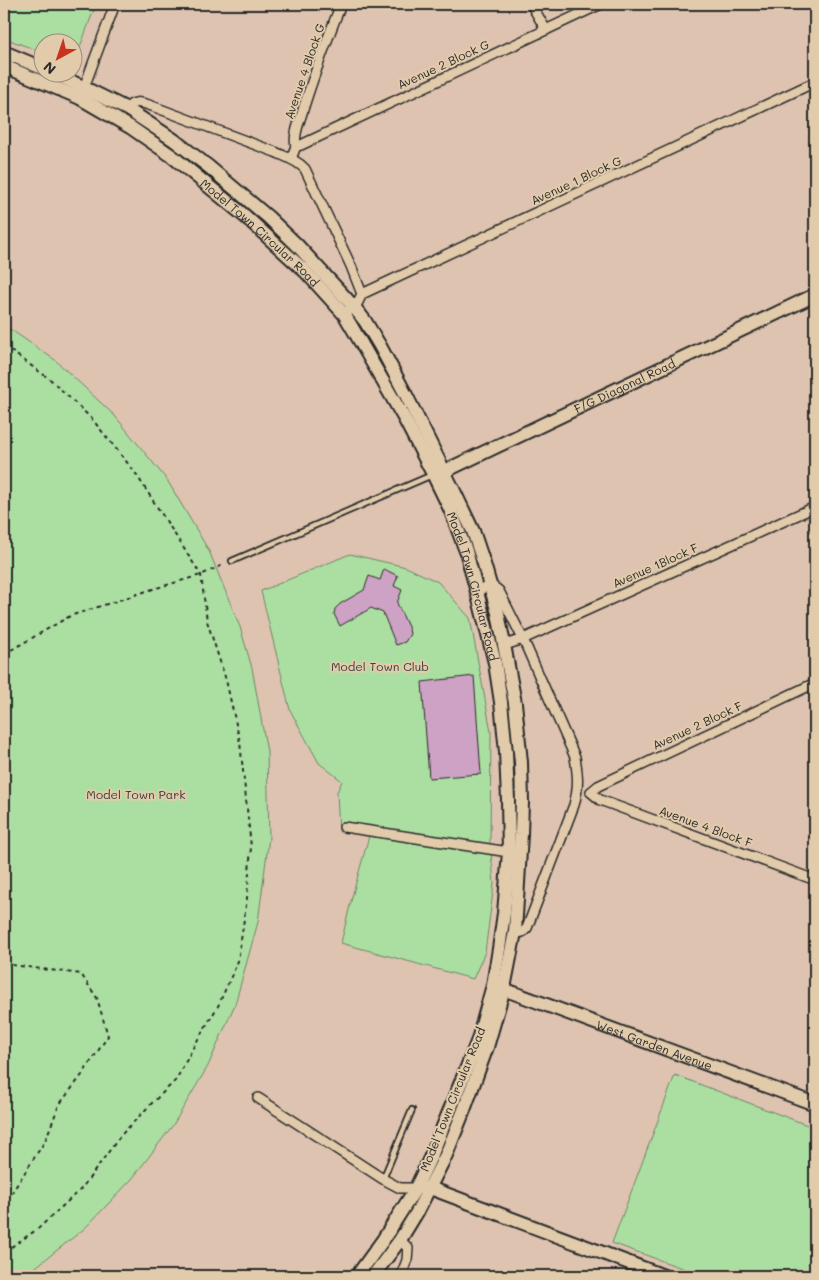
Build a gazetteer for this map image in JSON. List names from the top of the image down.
{
  "streets": {
    "main road": ["Model Town Circular Road", "F/G Diagonal Road", "West Garden Avenue"],
    "street": [
      "Avenue 2 Block G",
      "Avenue 4 Block G",
      "Avenue 1 Block G",
      "Avenue 1Block F",
      "Avenue 2 Block F",
      "Avenue 4 Block F"
    ]
  },
  "crossings": [
    ["Avenue 2 Block G", "Avenue 4 Block G"],
    ["Model Town Circular Road", "F/G Diagonal Road"],
    ["Model Town Circular Road", "Avenue 1Block F"],
    ["Model Town Circular Road", "West Garden Avenue"],
    ["Avenue 2 Block F", "Avenue 4 Block F"]
  ],
  "parks": ["Model Town Club", "Model Town Park"],
  "north": "bottom left"
}
